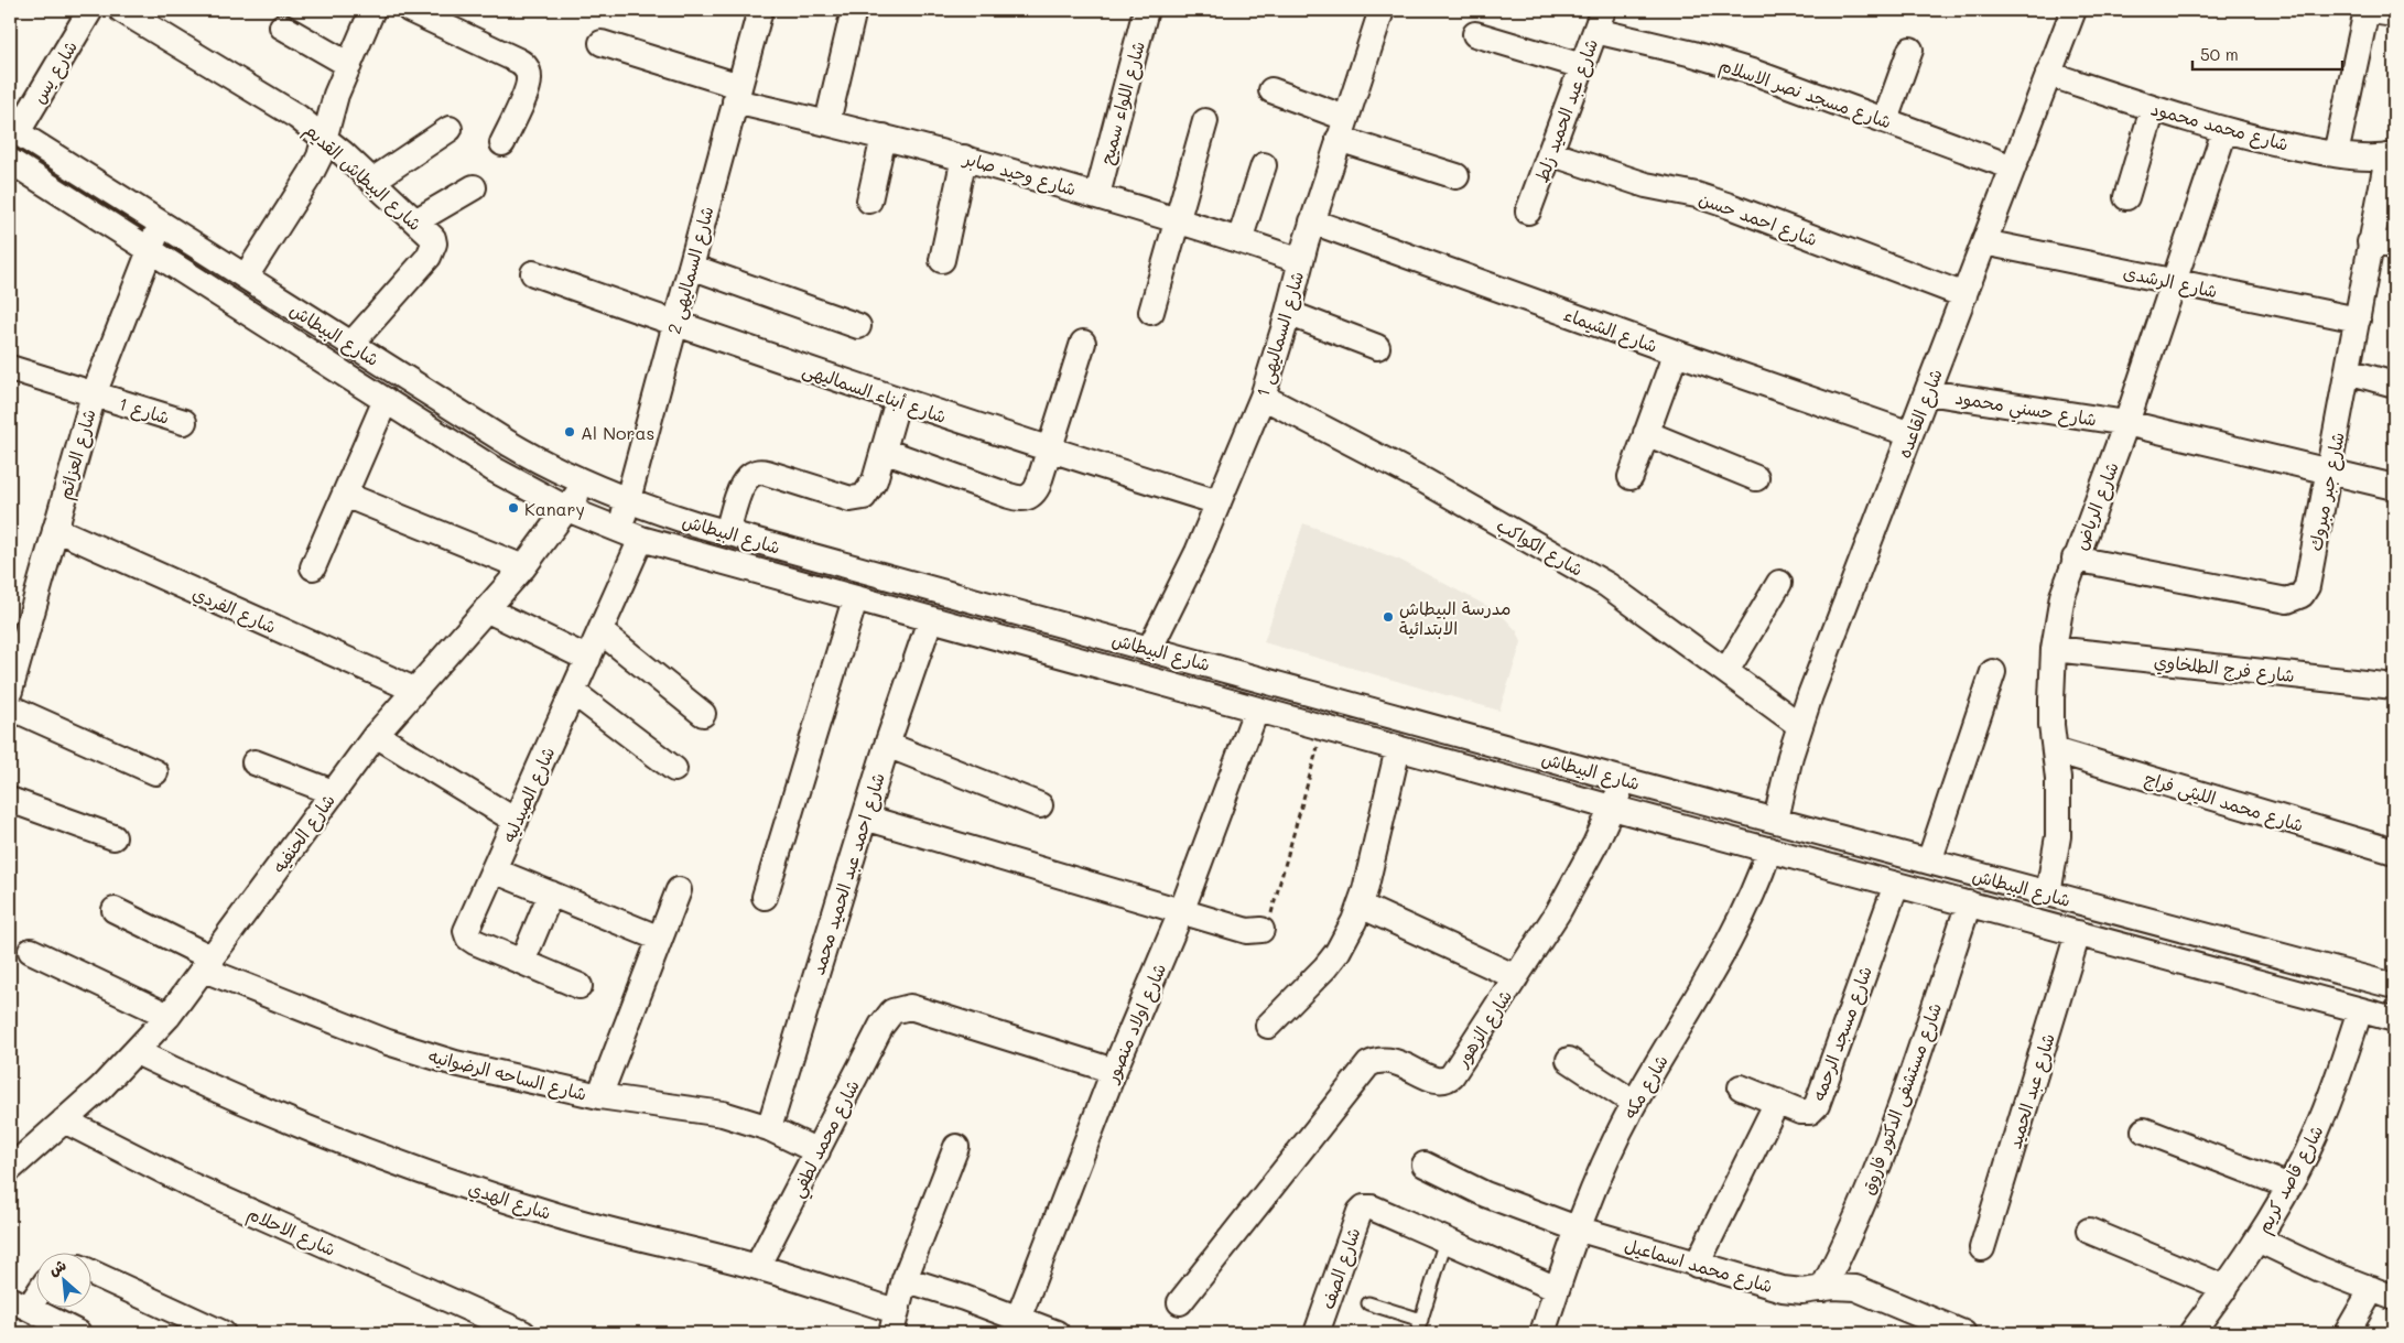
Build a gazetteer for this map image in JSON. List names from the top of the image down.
{
  "streets": {
    "street": [
      "شارع يس",
      "شارع مسجد نصر الاسلام",
      "شارع اللواء سميح",
      "شارع عبد الحميد زلط",
      "شارع محمد محمود",
      "شارع وحيد صابر",
      "شارع البيطاش القديم",
      "شارع احمد حسن",
      "شارع السماليهى 2",
      "شارع الرشدى",
      "شارع الشيماء",
      "شارع البيطاش",
      "شارع السماليهى 1",
      "شارع أبناء السماليهى",
      "شارع حسني محمود",
      "شارع 1",
      "شارع القاعده",
      "شارع العزائم",
      "شارع جبر مبروك",
      "شارع الرياض",
      "شارع الكواكب",
      "شارع الفردي",
      "شارع فرج الطلخاوي",
      "شارع الصيدليه",
      "شارع محمد الليثى فراج",
      "شارع الحنفيه",
      "شارع احمد عبد الحميد محمد",
      "شارع اولاد منصور",
      "شارع الزهور",
      "شارع مسجد الرحمه",
      "شارع الساحه الرضوانيه",
      "شارع مكه",
      "شارع عبد الحميد",
      "شارع مستشفى الدكتور فاروق",
      "شارع محمد لطفي",
      "شارع قاصد كريم",
      "شارع الهدي",
      "شارع الاحلام",
      "شارع محمد اسماعيل",
      "شارع الصف"
    ]
  },
  "crossings": [
    ["شارع يس", "شارع البيطاش"],
    ["شارع مسجد نصر الاسلام", "شارع عبد الحميد زلط"],
    ["شارع مسجد نصر الاسلام", "شارع القاعده"],
    ["شارع اللواء سميح", "شارع وحيد صابر"],
    ["شارع عبد الحميد زلط", "شارع احمد حسن"],
    ["شارع محمد محمود", "شارع القاعده"],
    ["شارع محمد محمود", "شارع جبر مبروك"],
    ["شارع محمد محمود", "شارع الرياض"],
    ["شارع وحيد صابر", "شارع السماليهى 2"],
    ["شارع وحيد صابر", "شارع السماليهى 1"],
    ["شارع البيطاش القديم", "شارع البيطاش"],
    ["شارع احمد حسن", "شارع القاعده"],
    ["شارع السماليهى 2", "شارع البيطاش"],
    ["شارع السماليهى 2", "شارع أبناء السماليهى"],
    ["شارع السماليهى 2", "شارع الصيدليه"],
    ["شارع الرشدى", "شارع القاعده"],
    ["شارع الرشدى", "شارع جبر مبروك"],
    ["شارع الرشدى", "شارع الرياض"],
    ["شارع الشيماء", "شارع السماليهى 1"],
    ["شارع الشيماء", "شارع القاعده"],
    ["شارع البيطاش", "شارع السماليهى 1"],
    ["شارع البيطاش", "شارع القاعده"],
    ["شارع البيطاش", "شارع العزائم"],
    ["شارع البيطاش", "شارع الرياض"],
    ["شارع البيطاش", "شارع الصيدليه"],
    ["شارع البيطاش", "شارع الحنفيه"],
    ["شارع البيطاش", "شارع احمد عبد الحميد محمد"],
    ["شارع البيطاش", "شارع اولاد منصور"],
    ["شارع البيطاش", "شارع الزهور"],
    ["شارع البيطاش", "شارع مسجد الرحمه"],
    ["شارع البيطاش", "شارع مكه"],
    ["شارع البيطاش", "شارع عبد الحميد"],
    ["شارع البيطاش", "شارع مستشفى الدكتور فاروق"],
    ["شارع البيطاش", "شارع قاصد كريم"],
    ["شارع السماليهى 1", "شارع أبناء السماليهى"],
    ["شارع السماليهى 1", "شارع الكواكب"],
    ["شارع حسني محمود", "شارع القاعده"],
    ["شارع حسني محمود", "شارع جبر مبروك"],
    ["شارع حسني محمود", "شارع الرياض"],
    ["شارع 1", "شارع العزائم"],
    ["شارع القاعده", "شارع الكواكب"],
    ["شارع العزائم", "شارع الفردي"],
    ["شارع جبر مبروك", "شارع الرياض"],
    ["شارع الرياض", "شارع فرج الطلخاوي"],
    ["شارع الرياض", "شارع محمد الليثى فراج"],
    ["شارع الفردي", "شارع الحنفيه"],
    ["شارع الحنفيه", "شارع الساحه الرضوانيه"],
    ["شارع الحنفيه", "شارع الهدي"],
    ["شارع الحنفيه", "شارع الاحلام"],
    ["شارع احمد عبد الحميد محمد", "شارع الساحه الرضوانيه"],
    ["شارع اولاد منصور", "شارع محمد لطفي"],
    ["شارع الساحه الرضوانيه", "شارع محمد لطفي"],
    ["شارع مكه", "شارع محمد اسماعيل"],
    ["شارع مستشفى الدكتور فاروق", "شارع محمد اسماعيل"],
    ["شارع محمد لطفي", "شارع الهدي"]
  ],
  "places": ["Al Noras", "Kanary", "مدرسة البيطاش الابتدائية"],
  "scale_bar": "50 m",
  "north": "top left"
}
